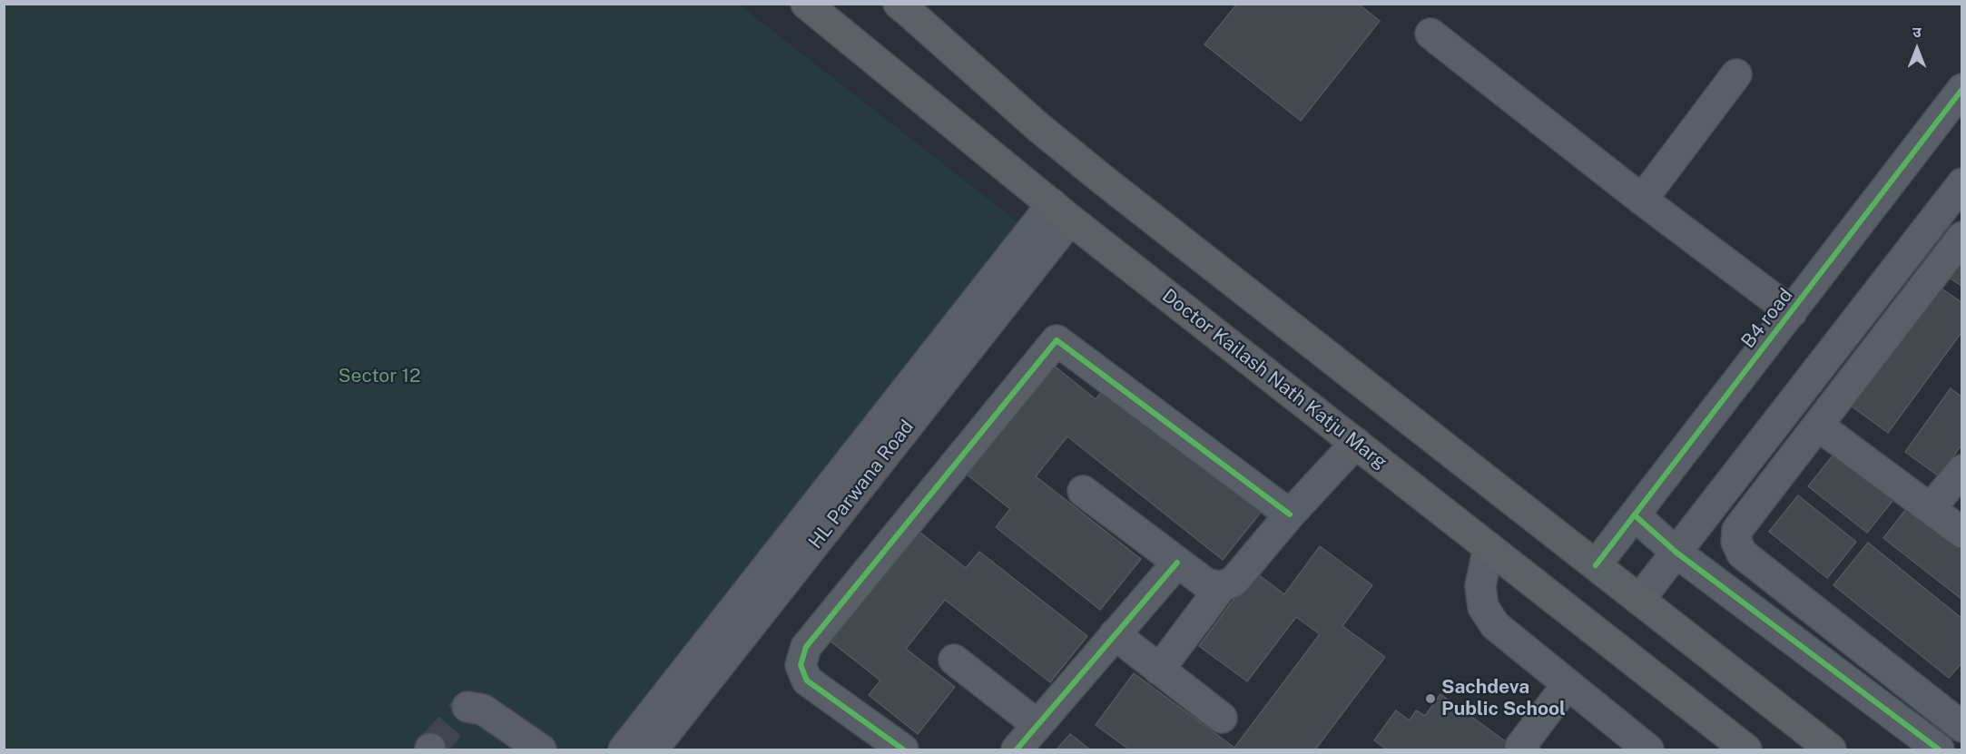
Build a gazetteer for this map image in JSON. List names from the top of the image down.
{
  "streets": {
    "main road": ["Doctor Kailash Nath Katju Marg"],
    "street": ["B4 road", "HL Parwana Road"]
  },
  "crossings": [
    ["Doctor Kailash Nath Katju Marg", "HL Parwana Road"]
  ],
  "parks": ["Sector 12"],
  "places": ["Sachdeva Public School"],
  "north": "top"
}
